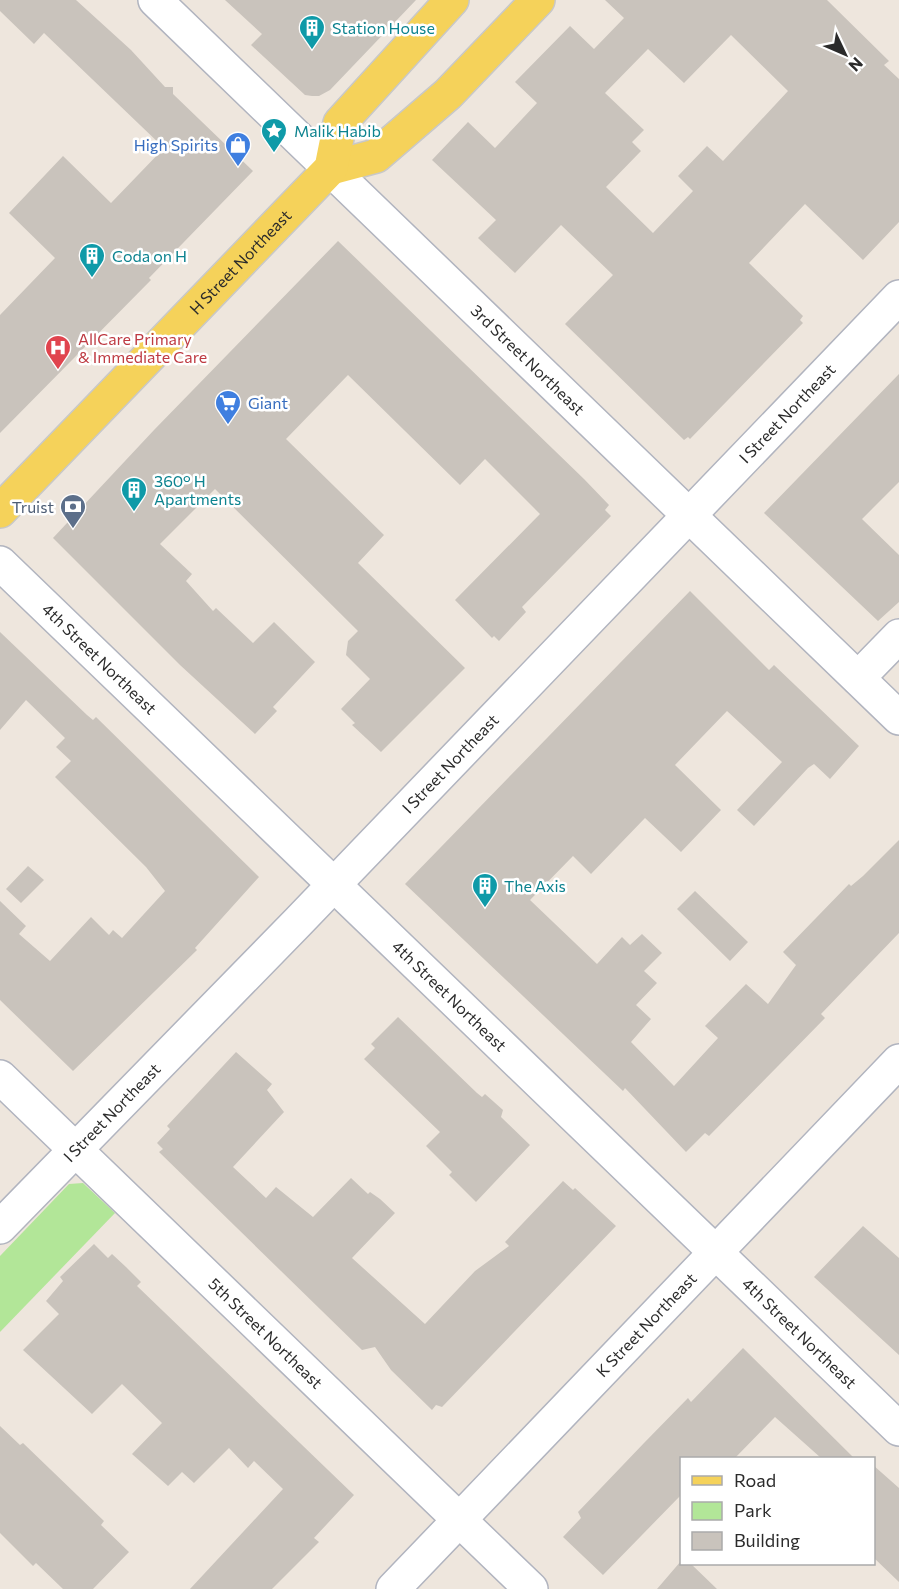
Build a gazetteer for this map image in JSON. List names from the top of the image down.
{
  "streets": {
    "main road": ["H Street Northeast"],
    "street": [
      "3rd Street Northeast",
      "I Street Northeast",
      "4th Street Northeast",
      "K Street Northeast",
      "5th Street Northeast"
    ]
  },
  "crossings": [
    ["H Street Northeast", "3rd Street Northeast"],
    ["3rd Street Northeast", "I Street Northeast"],
    ["I Street Northeast", "4th Street Northeast"],
    ["I Street Northeast", "5th Street Northeast"],
    ["4th Street Northeast", "K Street Northeast"],
    ["K Street Northeast", "5th Street Northeast"]
  ],
  "places": {
    "building": [
      "Station House",
      "Coda on H",
      "360° H Apartments",
      "The Axis"
    ],
    "place": ["Malik Habib"],
    "shop": ["High Spirits"],
    "hospital": ["AllCare Primary & Immediate Care"],
    "supermarket": ["Giant"],
    "bank": ["Truist"]
  },
  "legend": ["Road", "Park", "Building"],
  "north": "bottom right"
}
